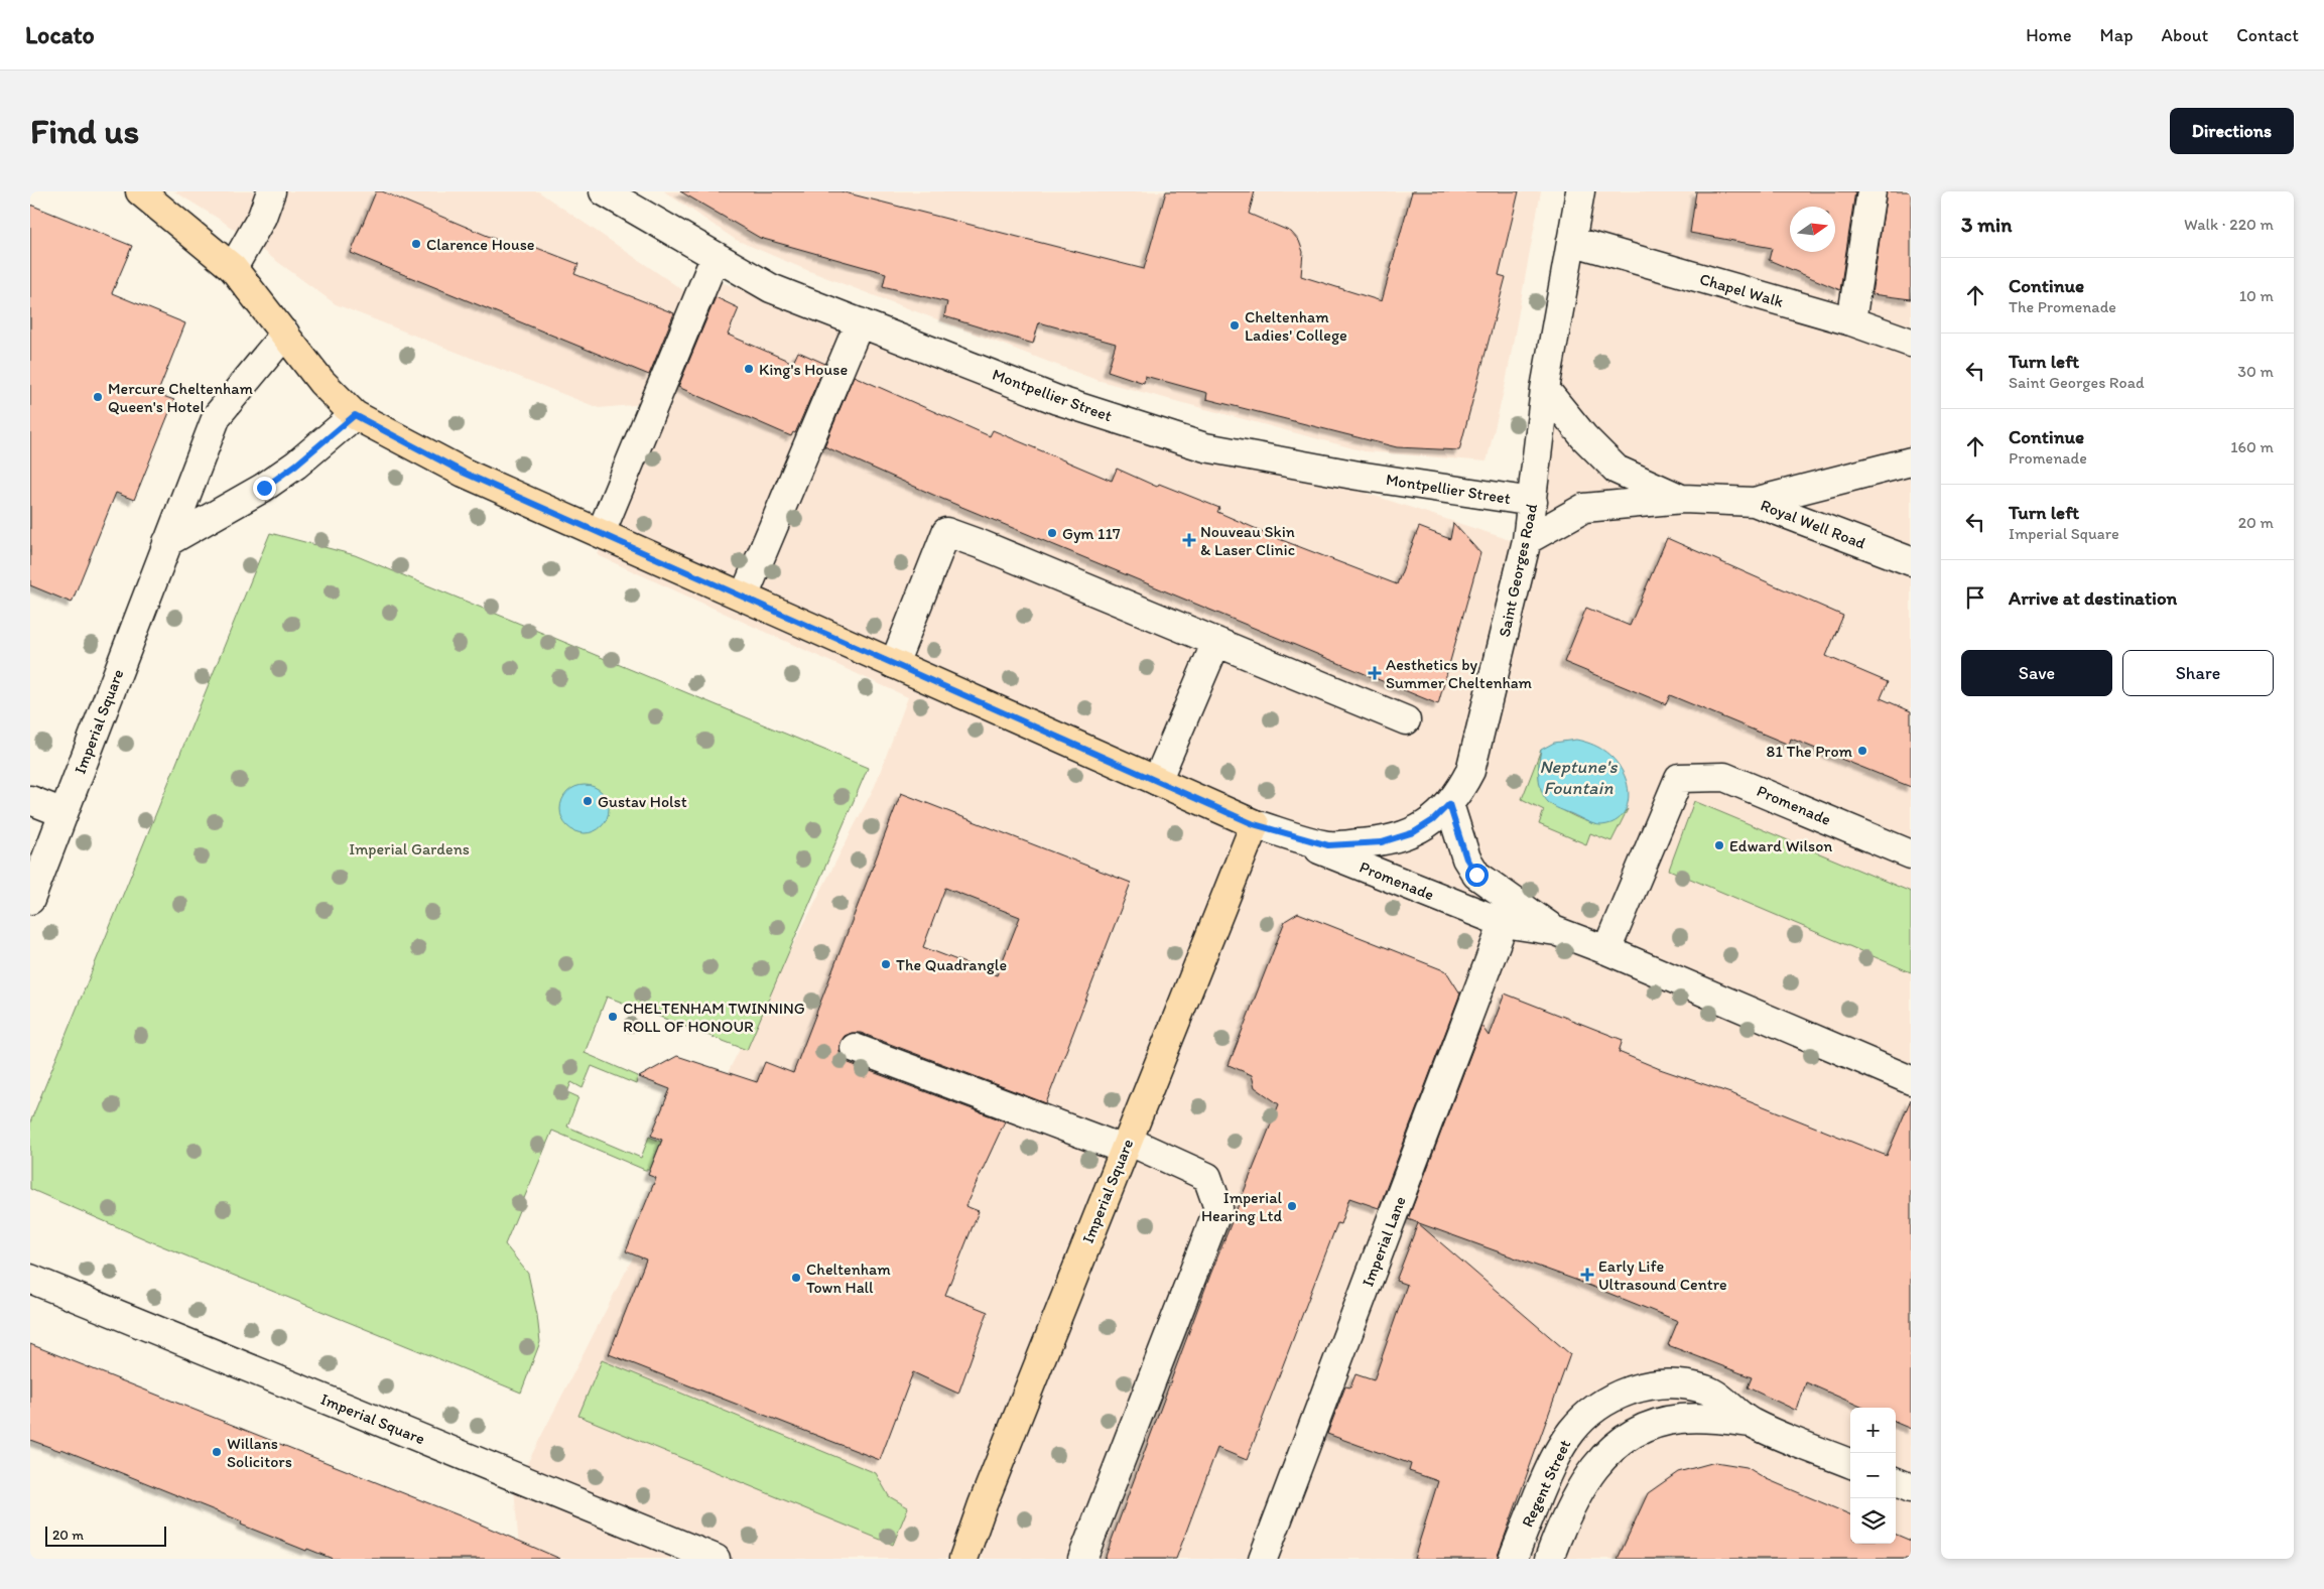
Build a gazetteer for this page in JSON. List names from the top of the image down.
{
  "streets": {
    "main road": ["Imperial Square", "Promenade"],
    "street": [
      "Chapel Walk",
      "Montpellier Street",
      "Royal Well Road",
      "Saint Georges Road",
      "Imperial Lane",
      "Regent Street"
    ]
  },
  "crossings": [
    ["Chapel Walk", "Saint Georges Road"],
    ["Montpellier Street", "Saint Georges Road"],
    ["Royal Well Road", "Saint Georges Road"],
    ["Saint Georges Road", "Imperial Square"],
    ["Saint Georges Road", "Promenade"],
    ["Imperial Square", "Promenade"],
    ["Promenade", "Imperial Lane"]
  ],
  "water": ["Neptune's Fountain"],
  "parks": ["Imperial Gardens"],
  "places": {
    "other": [
      "Clarence House",
      "Cheltenham Ladies' College",
      "King's House",
      "Mercure Cheltenham Queen's Hotel",
      "Gym 117",
      "81 The Prom",
      "Gustav Holst",
      "Edward Wilson",
      "The Quadrangle",
      "CHELTENHAM TWINNING ROLL OF HONOUR",
      "Imperial Hearing Ltd",
      "Cheltenham Town Hall",
      "Willans Solicitors"
    ],
    "health": ["Nouveau Skin & Laser Clinic", "Aesthetics by Summer Cheltenham", "Early Life Ultrasound Centre"]
  },
  "scale_bar": "20 m",
  "north": "right",
  "page": {
    "header": "Locato",
    "nav": [
      "Home",
      "Map",
      "About",
      "Contact"
    ],
    "buttons": [
      "Directions",
      ["Save", "Share"]
    ],
    "title": "Find us",
    "heading": ["3 min", "Walk · 220 m"],
    "list": [
      ["Continue", "The Promenade", "10 m"],
      ["Turn left", "Saint Georges Road", "30 m"],
      ["Continue", "Promenade", "160 m"],
      ["Turn left", "Imperial Square", "20 m"],
      "Arrive at destination"
    ],
    "map_buttons": ["+", "−"],
    "scale": "20 m"
  }
}
